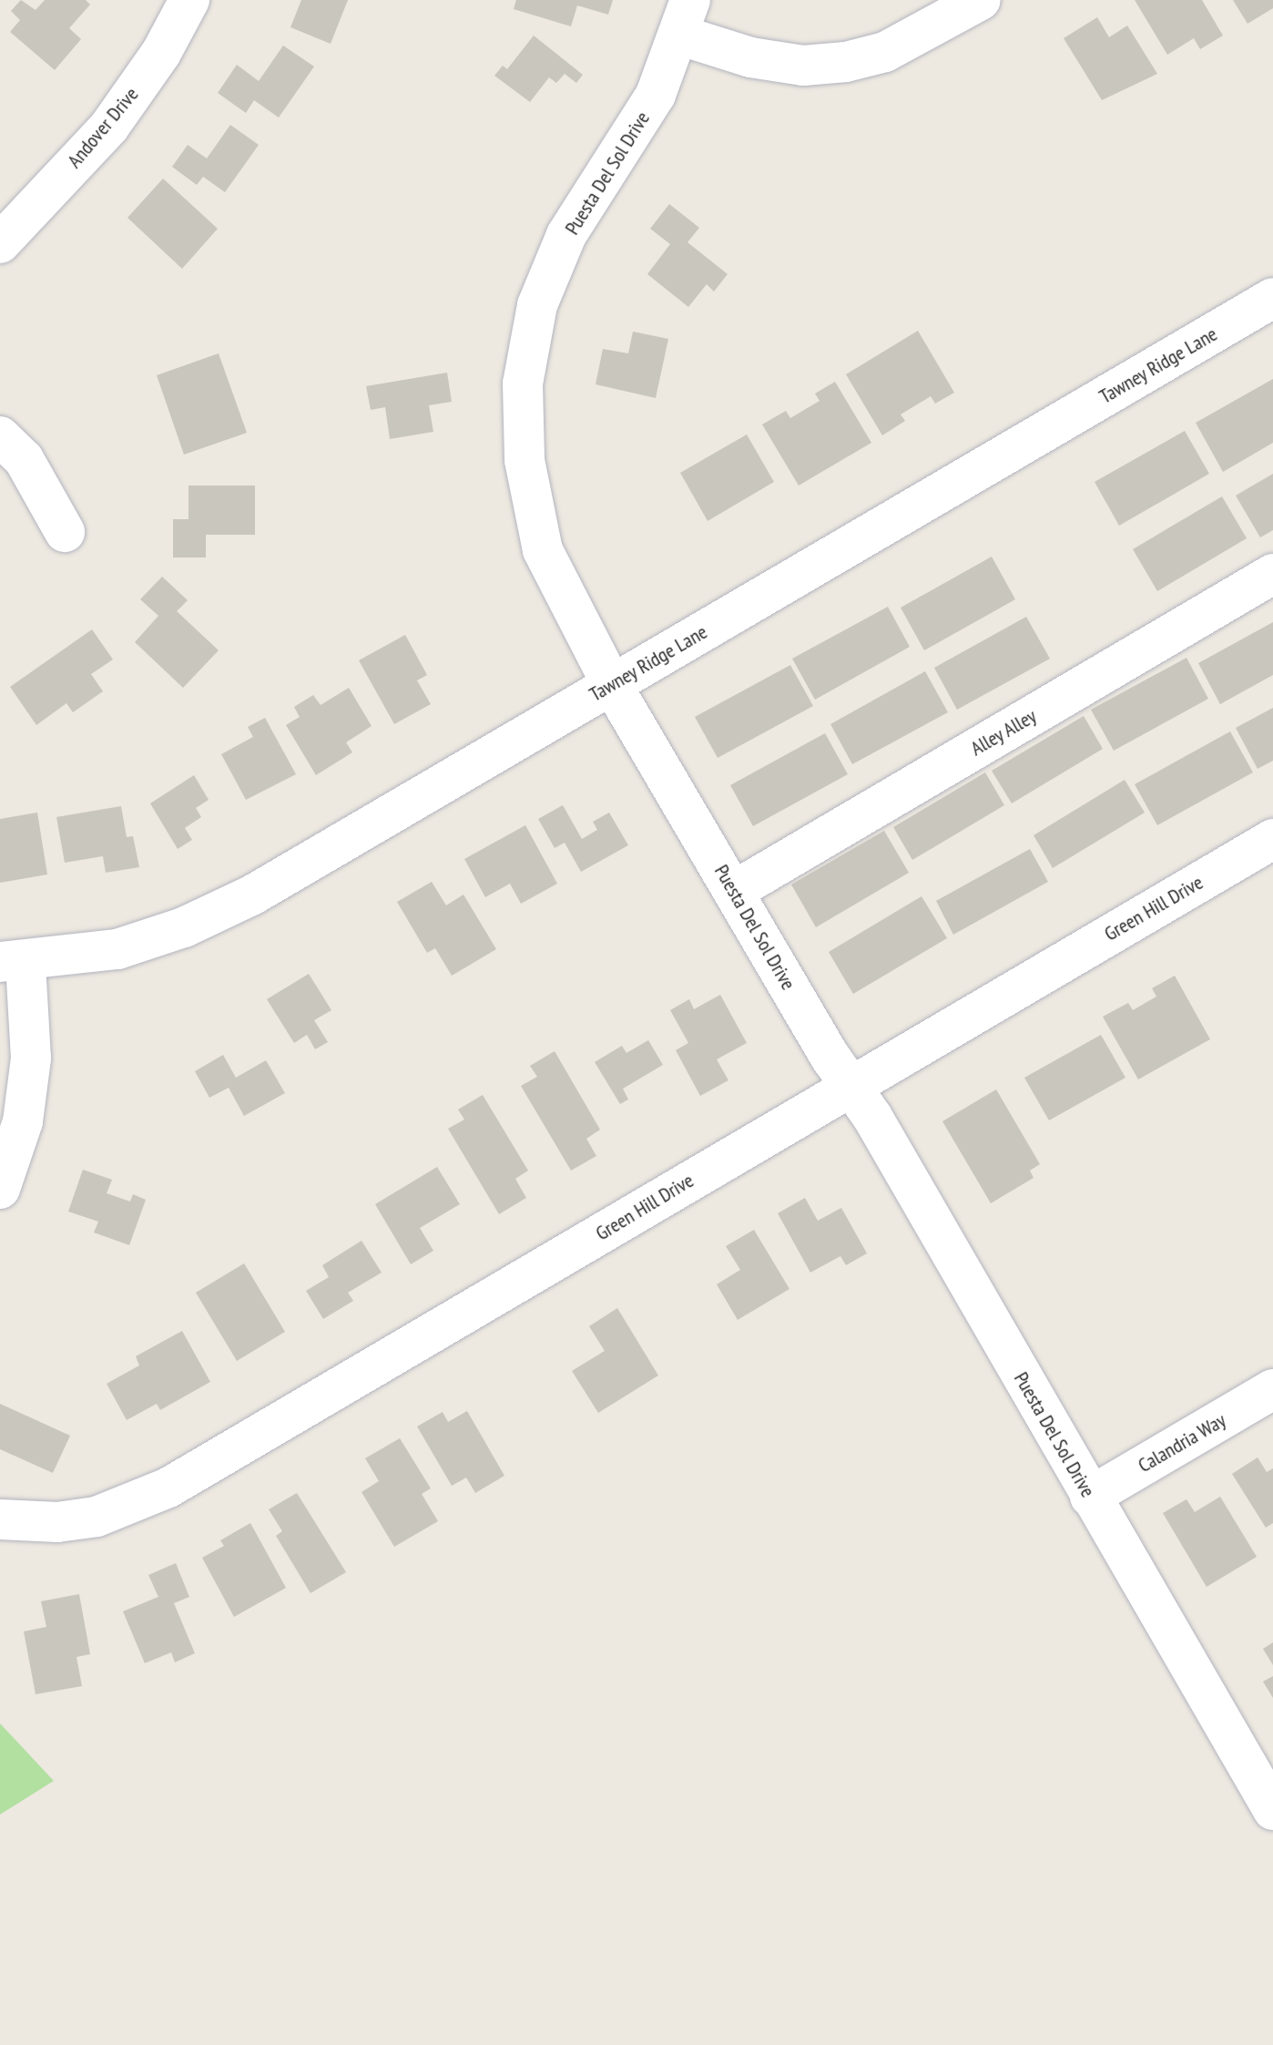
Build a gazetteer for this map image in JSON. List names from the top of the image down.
{
  "streets": {
    "street": [
      "Andover Drive",
      "Puesta Del Sol Drive",
      "Tawney Ridge Lane",
      "Alley Alley",
      "Green Hill Drive",
      "Calandria Way"
    ]
  },
  "crossings": [
    ["Puesta Del Sol Drive", "Tawney Ridge Lane"],
    ["Puesta Del Sol Drive", "Alley Alley"],
    ["Puesta Del Sol Drive", "Green Hill Drive"],
    ["Puesta Del Sol Drive", "Calandria Way"]
  ]
}
